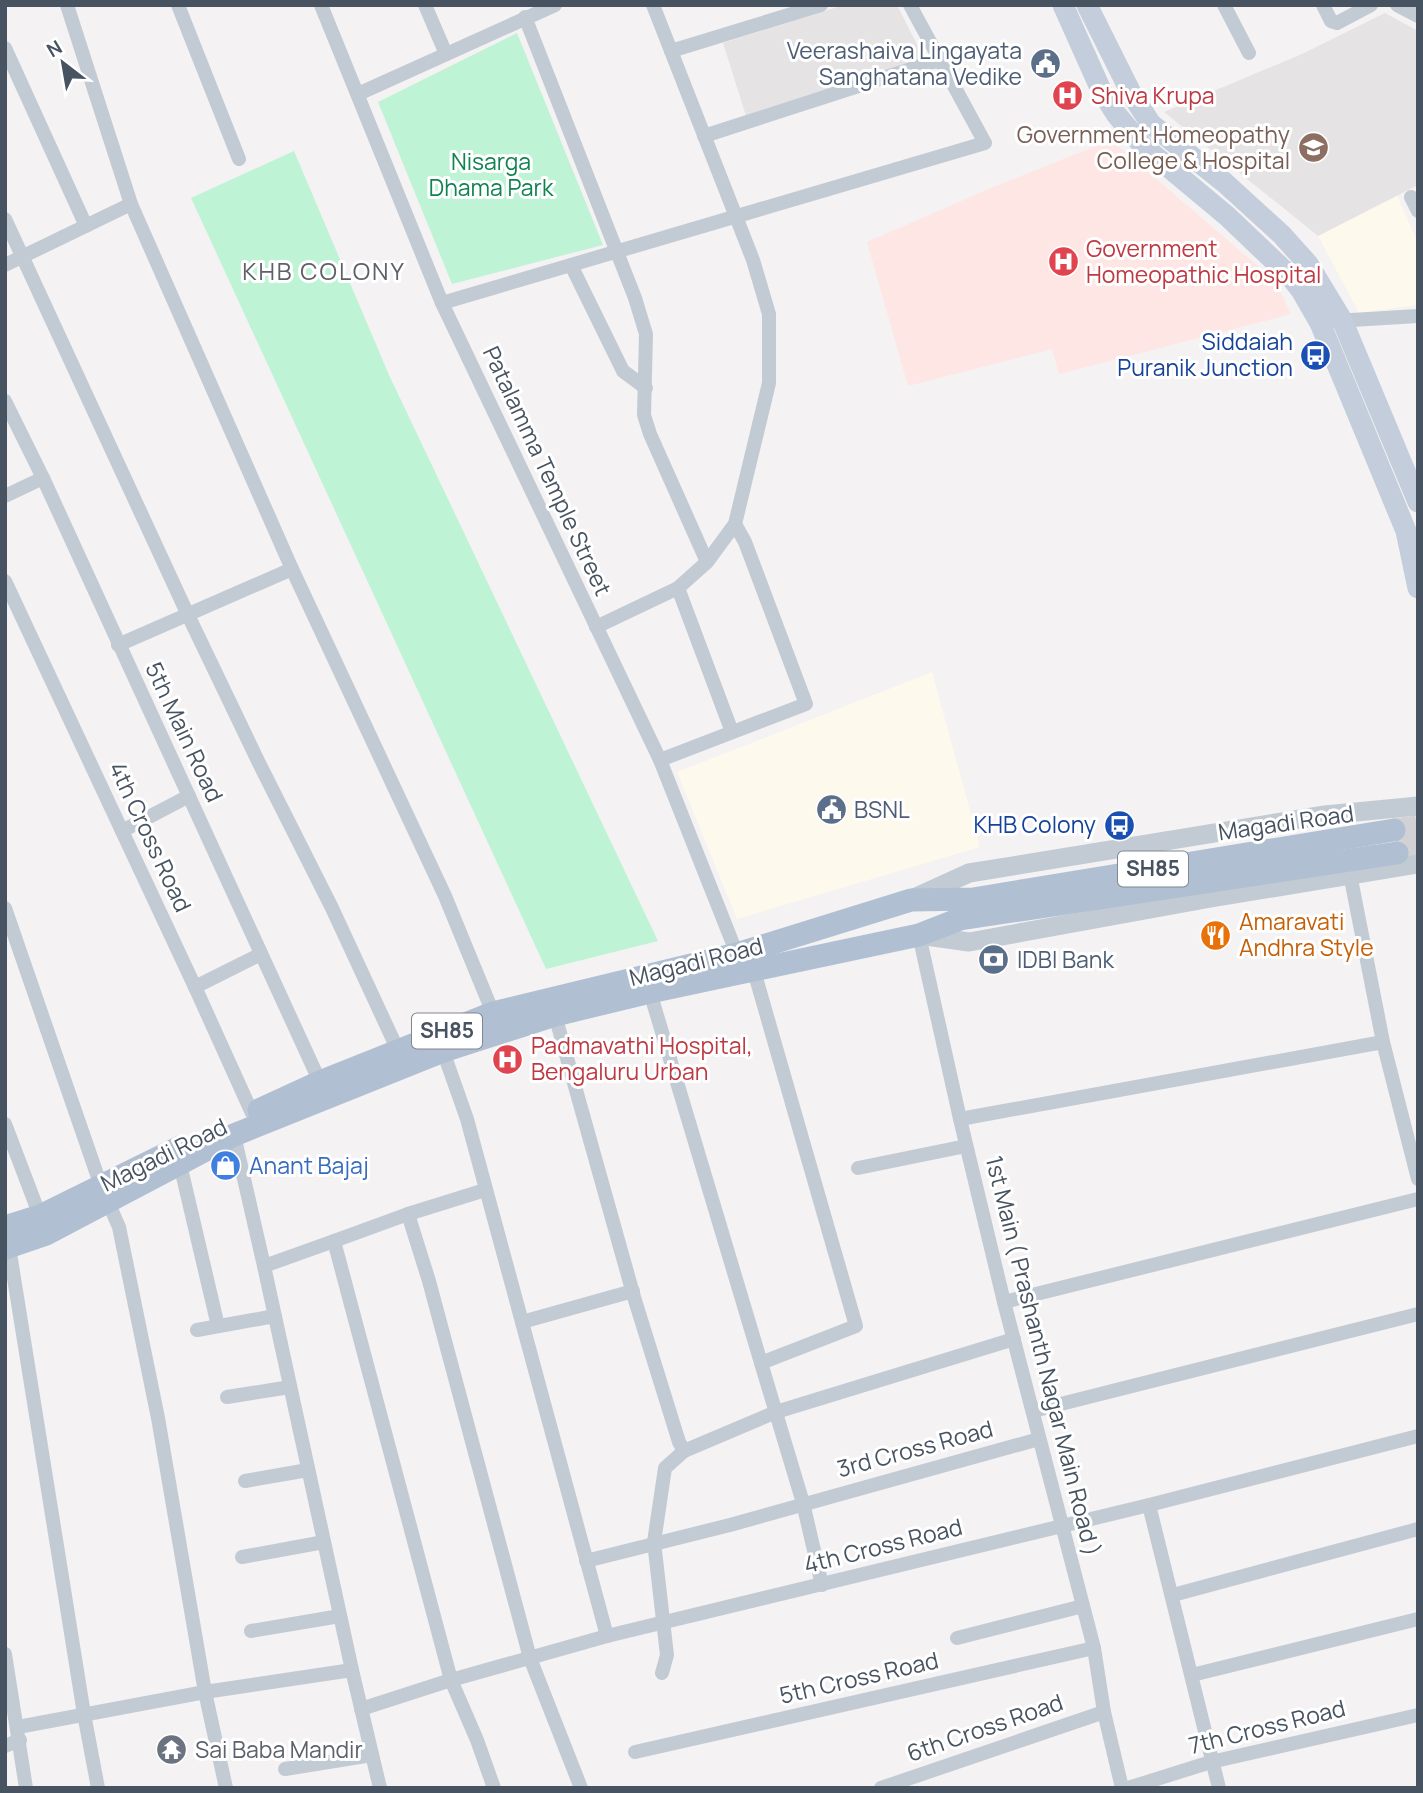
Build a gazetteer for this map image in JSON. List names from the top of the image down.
{
  "streets": {
    "main road": ["Magadi Road", "SH85"],
    "street": [
      "Patalamma Temple Street",
      "5th Main Road",
      "4th Cross Road",
      "1st Main ( Prashanth Nagar Main Road )",
      "3rd Cross Road",
      "5th Cross Road",
      "7th Cross Road",
      "6th Cross Road"
    ]
  },
  "crossings": [
    ["Patalamma Temple Street", "Magadi Road"],
    ["5th Main Road", "Magadi Road"],
    ["Magadi Road", "4th Cross Road"],
    ["Magadi Road", "SH85"],
    ["Magadi Road", "1st Main ( Prashanth Nagar Main Road )"],
    ["4th Cross Road", "1st Main ( Prashanth Nagar Main Road )"],
    ["SH85", "1st Main ( Prashanth Nagar Main Road )"],
    ["1st Main ( Prashanth Nagar Main Road )", "3rd Cross Road"],
    ["1st Main ( Prashanth Nagar Main Road )", "5th Cross Road"],
    ["1st Main ( Prashanth Nagar Main Road )", "6th Cross Road"]
  ],
  "districts": ["KHB COLONY"],
  "parks": ["Nisarga Dhama Park"],
  "places": {
    "public building": ["Veerashaiva Lingayata Sanghatana Vedike", "BSNL"],
    "hospital": ["Shiva Krupa", "Government Homeopathic Hospital", "Padmavathi Hospital, Bengaluru Urban"],
    "school or university": ["Government Homeopathy College & Hospital"],
    "bus stop": ["Siddaiah Puranik Junction", "KHB Colony"],
    "restaurant": ["Amaravati Andhra Style"],
    "bank": ["IDBI Bank"],
    "shop": ["Anant Bajaj"],
    "temple": ["Sai Baba Mandir"]
  },
  "north": "top left"
}
